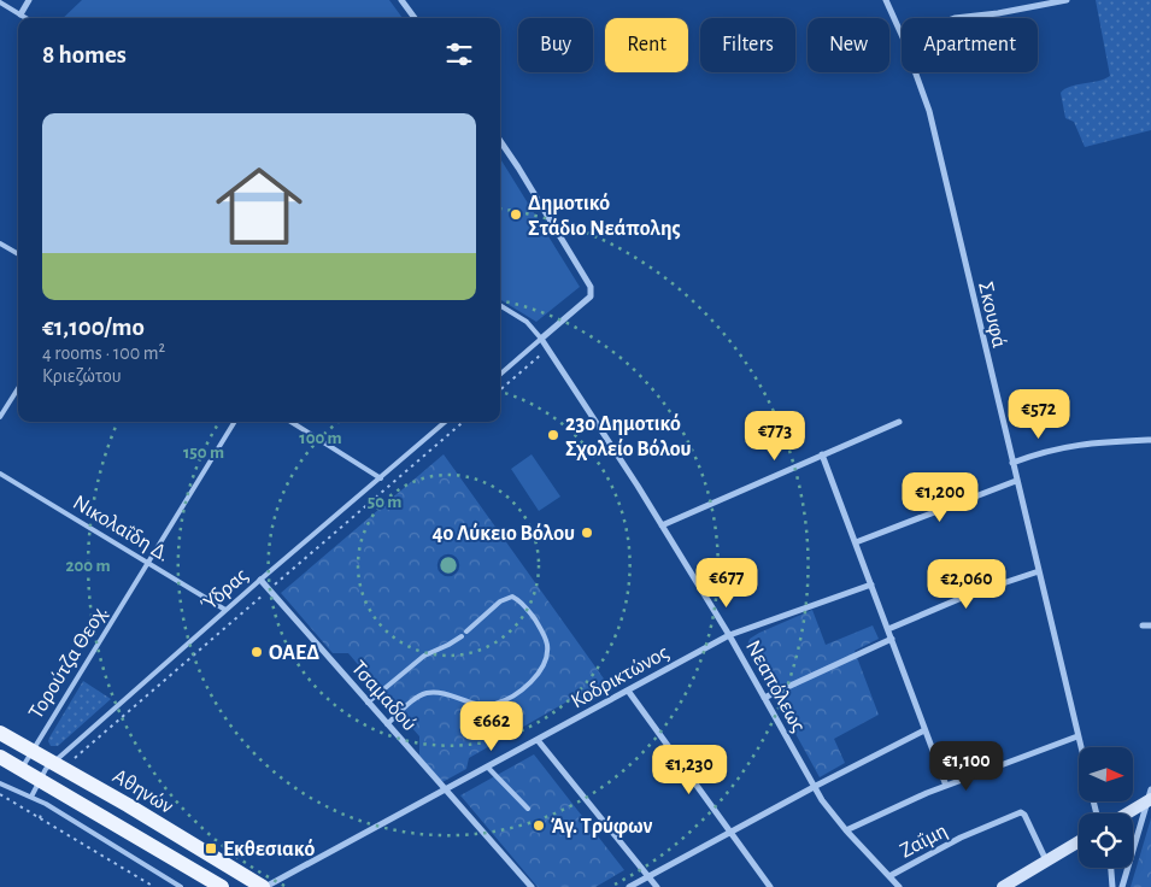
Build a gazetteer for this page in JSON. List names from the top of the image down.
{
  "streets": {
    "main road": ["Αθηνών"],
    "street": [
      "Σκουφά",
      "Κοδρικτώνος",
      "Νεαπόλεως",
      "Τσαμαδού",
      "Ζαΐμη"
    ],
    "lane": ["Νικολαΐδη Δ.", "Ύδρας", "Τορούτζα Θεοχ."]
  },
  "crossings": [
    ["Νικολαΐδη Δ.", "Ύδρας"],
    ["Νικολαΐδη Δ.", "Τορούτζα Θεοχ."],
    ["Ύδρας", "Τσαμαδού"],
    ["Ύδρας", "Αθηνών"],
    ["Τορούτζα Θεοχ.", "Αθηνών"],
    ["Κοδρικτώνος", "Νεαπόλεως"],
    ["Κοδρικτώνος", "Τσαμαδού"],
    ["Κοδρικτώνος", "Αθηνών"],
    ["Νεαπόλεως", "Ζαΐμη"]
  ],
  "places": {
    "other": [
      "Δημοτικό Στάδιο Νεάπολης",
      "23ο Δημοτικό Σχολείο Βόλου",
      "4ο Λύκειο Βόλου",
      "ΟΑΕΔ",
      "Άγ. Τρύφων"
    ],
    "transit": ["Εκθεσιακό"]
  },
  "north": "right",
  "page": {
    "chip": [
      "Buy",
      "Rent",
      "Filters",
      "New",
      "Apartment"
    ],
    "heading": "8 homes",
    "list": [
      {
        "name": "€1,100/mo",
        "note": "4 rooms · 100 m² · Κριεζώτου"
      }
    ],
    "price": [
      "€572",
      "€773",
      "€1,200",
      "€677",
      "€2,060",
      "€662",
      "€1,100",
      "€1,230"
    ]
  },
  "rings": [
    "100 m",
    "150 m",
    "50 m",
    "200 m"
  ]
}
